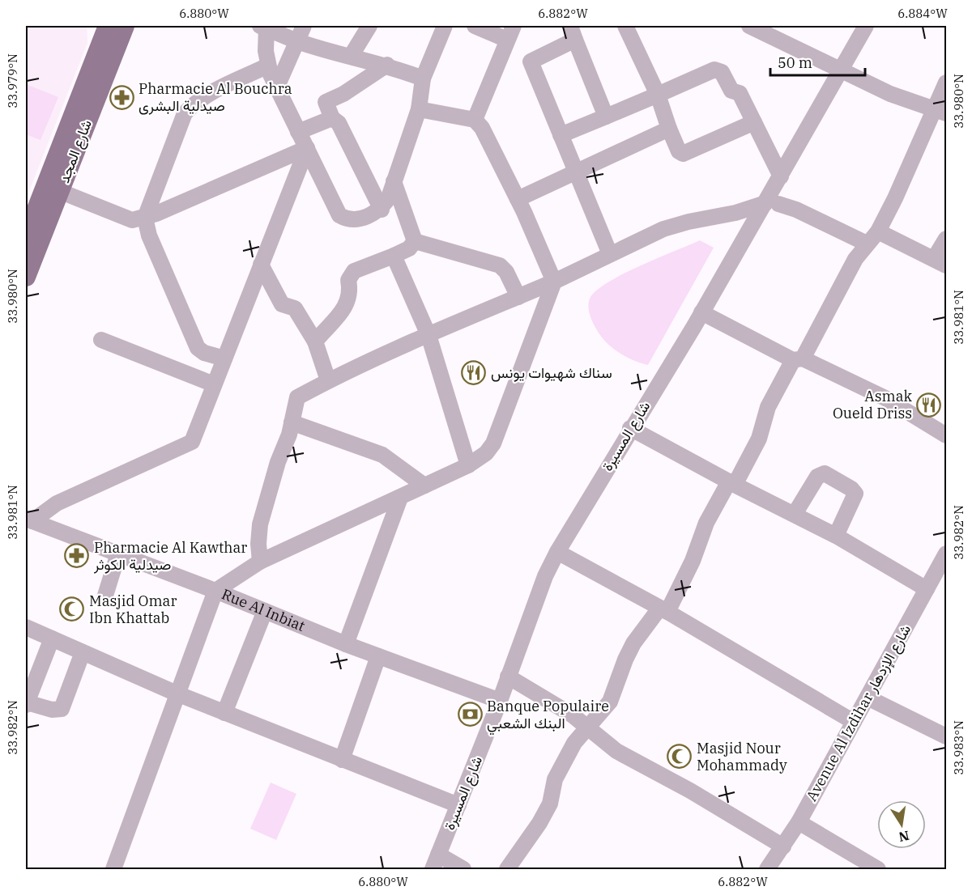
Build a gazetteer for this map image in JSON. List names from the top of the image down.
{
  "streets": {
    "main road": ["شارع المجد"],
    "street": ["شارع المسيرة", "Rue Al Inbiat", "Avenue Al Izdihar شارع الإزدهار"]
  },
  "crossings": [
    ["شارع المسيرة", "Rue Al Inbiat"]
  ],
  "places": {
    "pharmacy": ["Pharmacie Al Bouchra صيدلية البشرى", "Pharmacie Al Kawthar صيدلية الكوثر"],
    "restaurant": ["سناك شهيوات يونس", "Asmak Oueld Driss"],
    "mosque": ["Masjid Omar Ibn Khattab", "Masjid Nour Mohammady"],
    "bank": ["Banque Populaire البنك الشعبي"]
  },
  "scale_bar": "50 m",
  "north": "bottom",
  "coordinates": [
    "6.880°W",
    "6.882°W",
    "6.884°W",
    "33.979°N",
    "33.980°N",
    "33.981°N",
    "33.982°N",
    "33.983°N"
  ]
}
